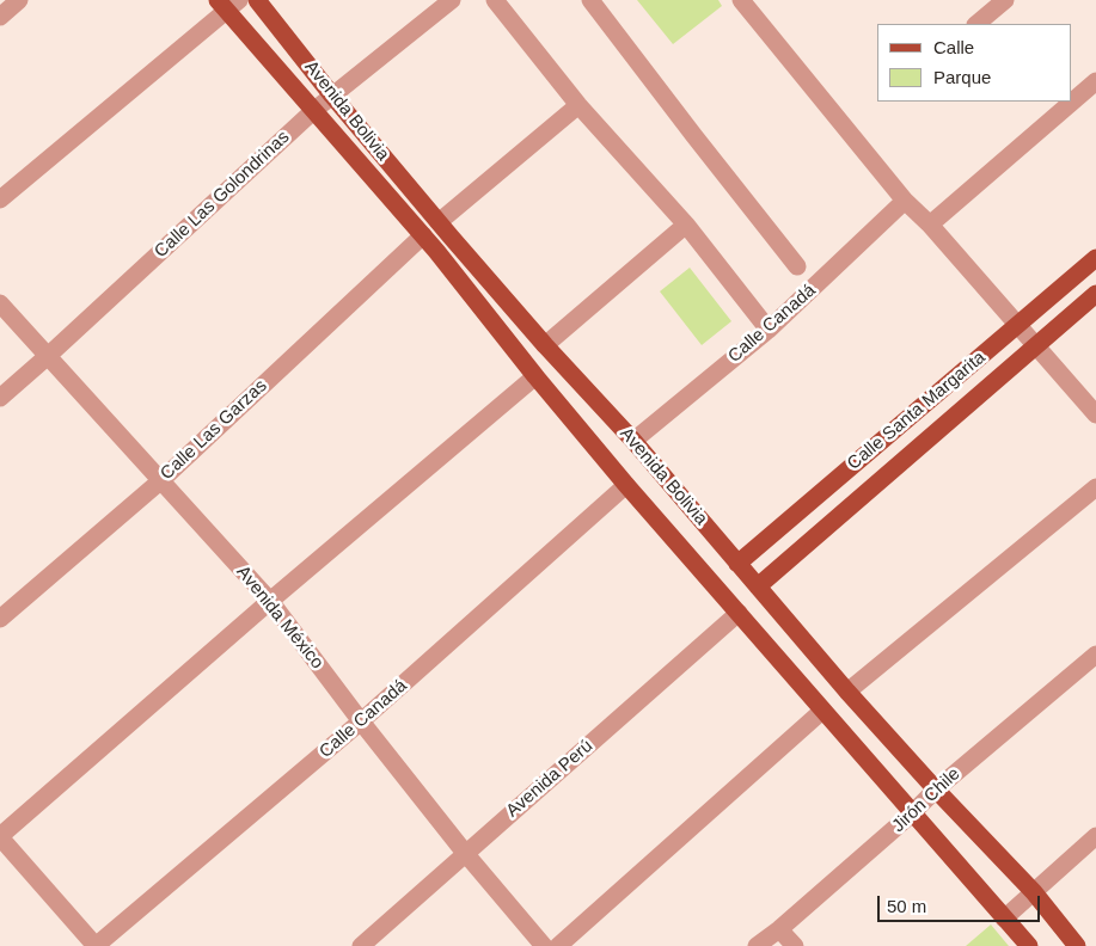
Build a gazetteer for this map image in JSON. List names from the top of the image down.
{
  "streets": {
    "main road": ["Avenida Bolivia", "Calle Santa Margarita"],
    "street": [
      "Calle Las Golondrinas",
      "Calle Canadá",
      "Calle Las Garzas",
      "Avenida México",
      "Avenida Perú",
      "Jirón Chile"
    ]
  },
  "crossings": [
    ["Avenida Bolivia", "Calle Las Golondrinas"],
    ["Avenida Bolivia", "Calle Canadá"],
    ["Avenida Bolivia", "Calle Santa Margarita"],
    ["Avenida Bolivia", "Calle Las Garzas"],
    ["Avenida Bolivia", "Avenida Perú"],
    ["Avenida Bolivia", "Jirón Chile"],
    ["Calle Las Golondrinas", "Avenida México"],
    ["Calle Canadá", "Avenida México"],
    ["Calle Las Garzas", "Avenida México"],
    ["Avenida México", "Avenida Perú"]
  ],
  "legend": ["Calle", "Parque"],
  "scale_bar": "50 m"
}
